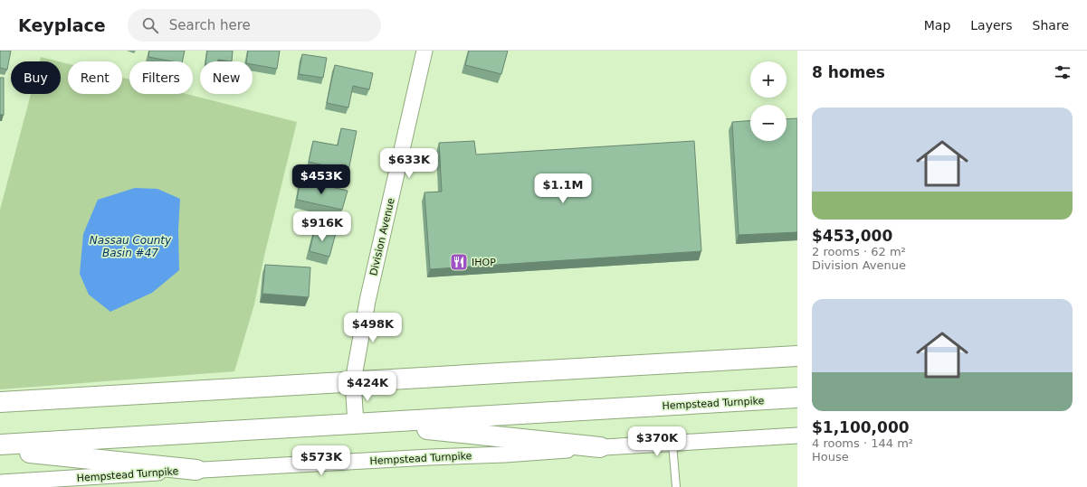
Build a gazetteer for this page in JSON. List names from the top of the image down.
{
  "streets": {
    "main road": ["Hempstead Turnpike"],
    "street": ["Division Avenue"]
  },
  "crossings": [
    ["Division Avenue", "Hempstead Turnpike"]
  ],
  "water": ["Nassau County Basin #47"],
  "places": {
    "restaurant": ["IHOP"]
  },
  "page": {
    "header": "Keyplace",
    "search": "Search here",
    "nav": ["Map", "Layers", "Share"],
    "heading": "8 homes",
    "map_buttons": ["+", "−"],
    "chip": [
      "Buy",
      "Rent",
      "Filters",
      "New"
    ],
    "list": [
      {
        "name": "$453,000",
        "note": "2 rooms · 62 m² · Division Avenue"
      },
      {
        "name": "$1,100,000",
        "note": "4 rooms · 144 m² · House"
      }
    ],
    "price": [
      "$633K",
      "$453K",
      "$1.1M",
      "$916K",
      "$498K",
      "$424K",
      "$370K",
      "$573K"
    ]
  }
}
